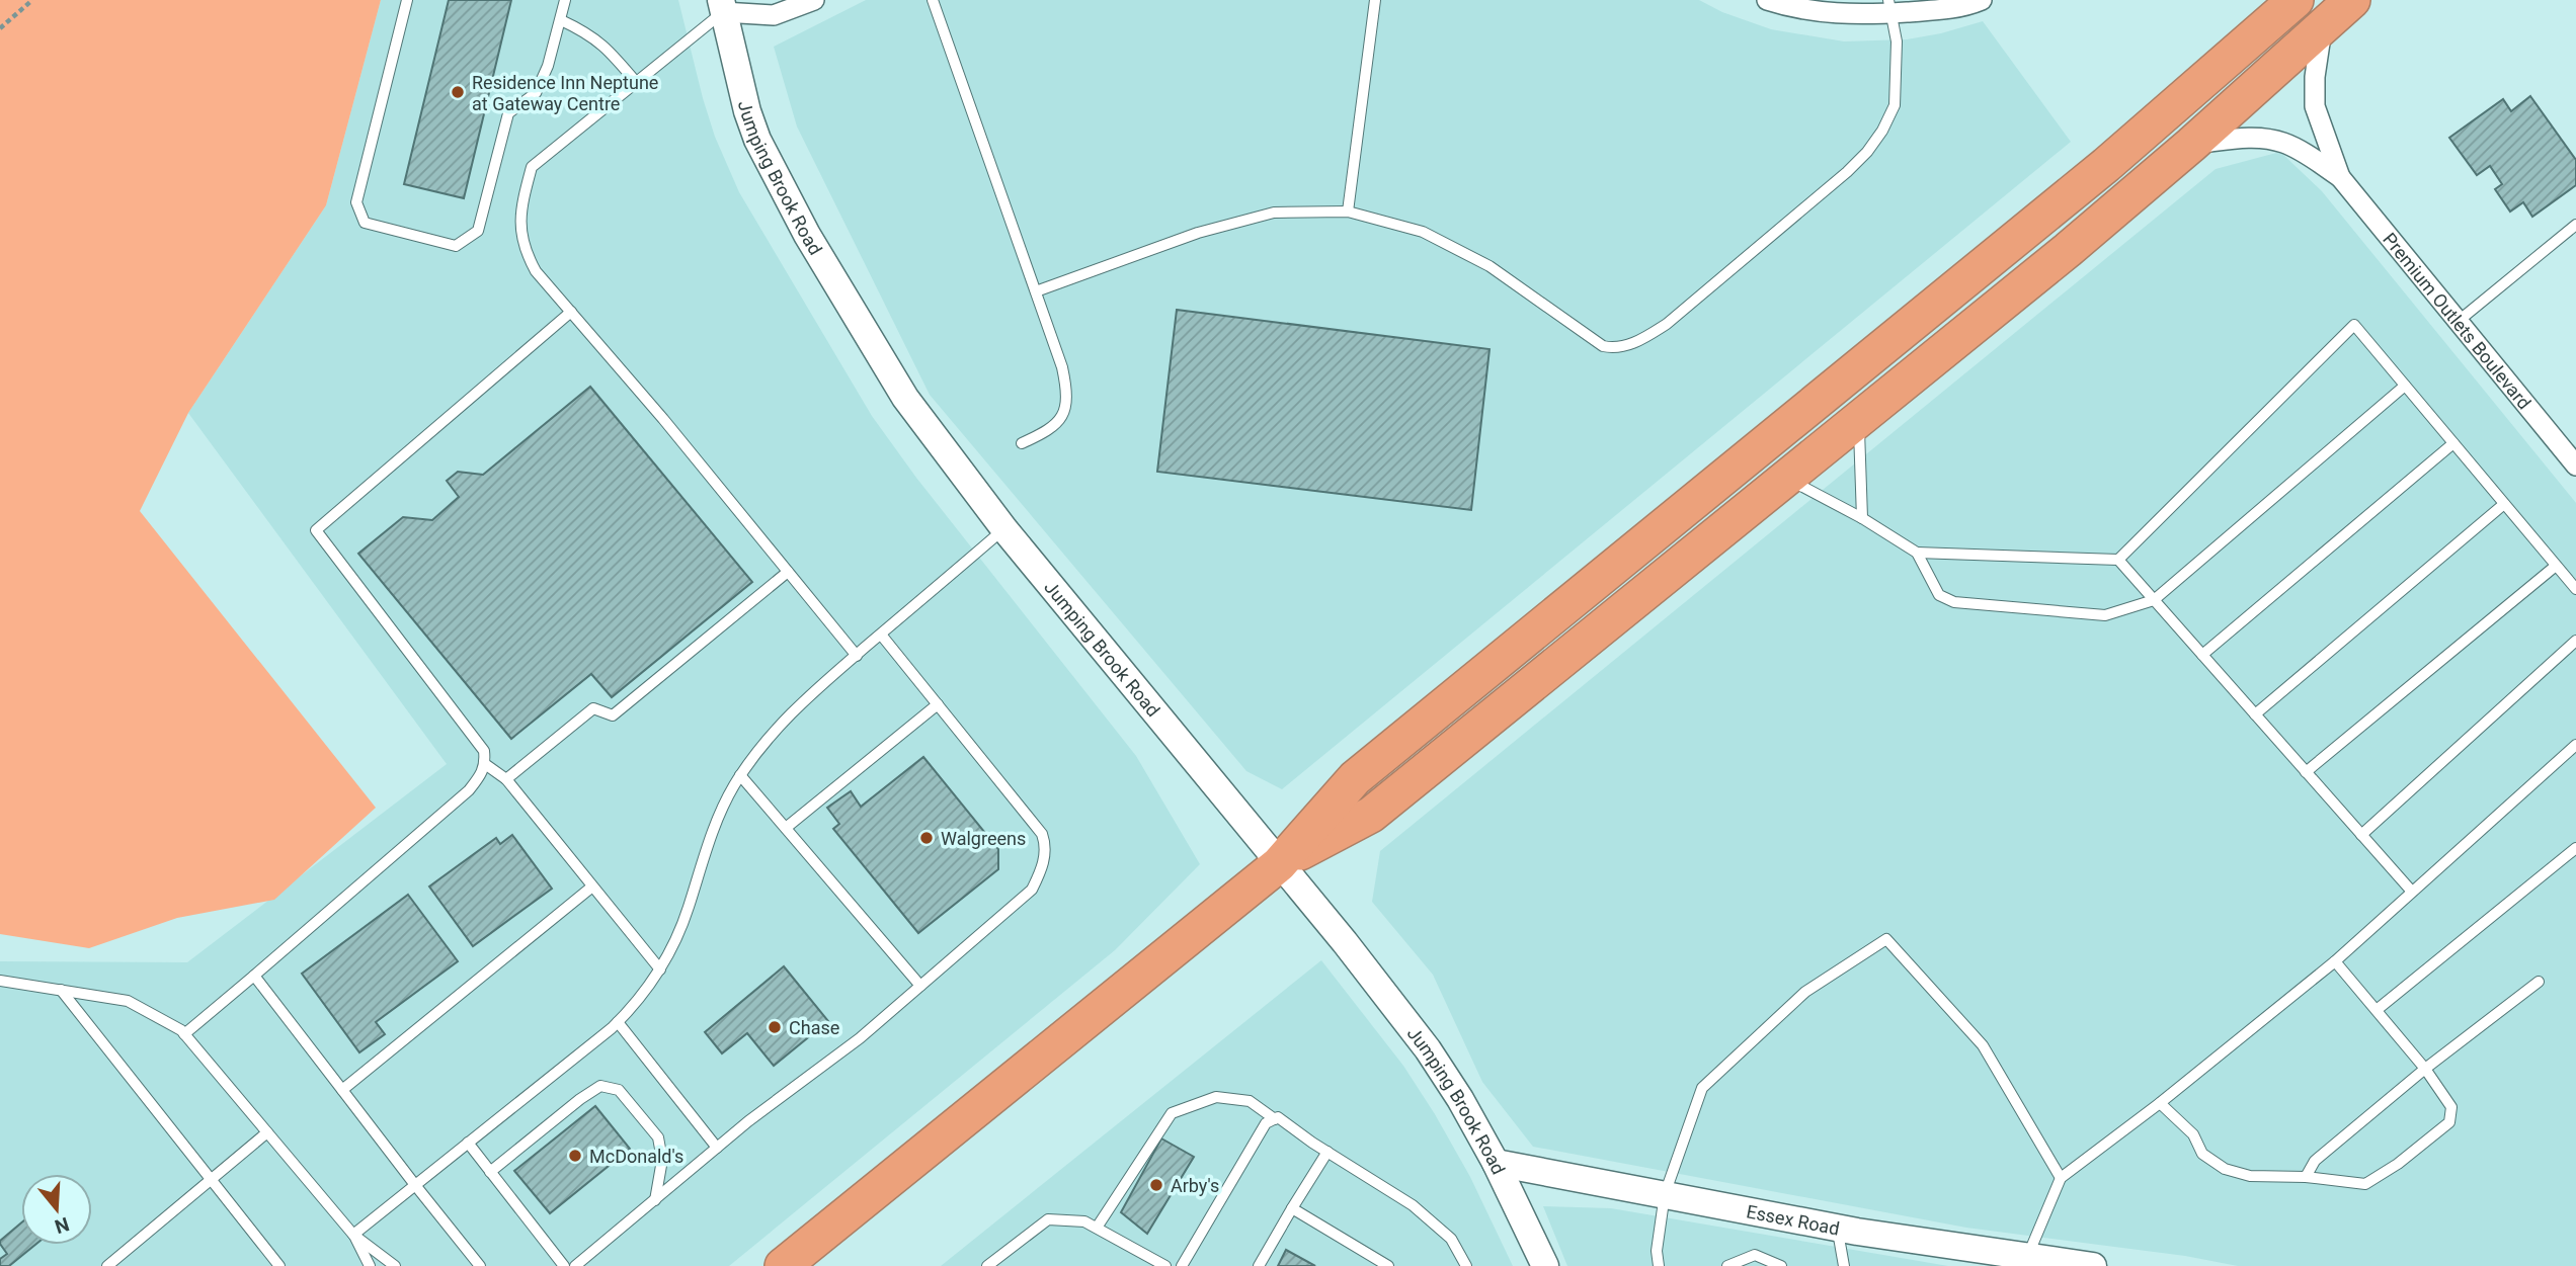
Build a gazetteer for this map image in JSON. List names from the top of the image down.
{
  "streets": {
    "street": ["Jumping Brook Road", "Premium Outlets Boulevard", "Essex Road"]
  },
  "crossings": [
    ["Jumping Brook Road", "Essex Road"]
  ],
  "places": [
    "Residence Inn Neptune at Gateway Centre",
    "Walgreens",
    "Chase",
    "McDonald's",
    "Arby's"
  ],
  "north": "bottom"
}
